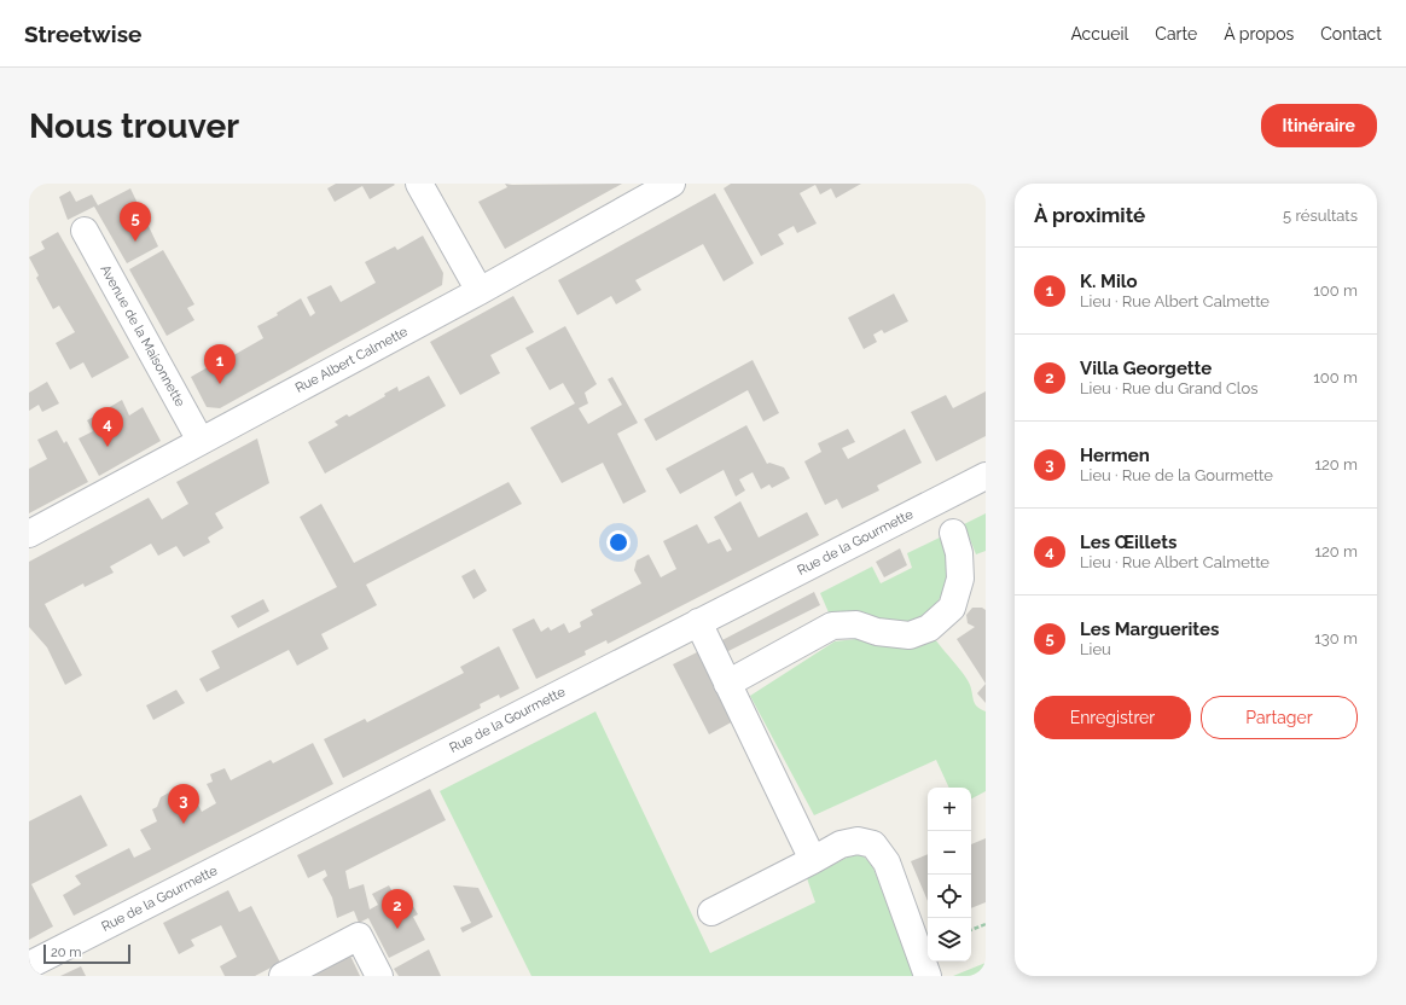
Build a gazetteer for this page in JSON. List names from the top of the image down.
{
  "streets": {
    "street": ["Avenue de la Maisonnette", "Rue Albert Calmette", "Rue de la Gourmette"]
  },
  "crossings": [
    ["Avenue de la Maisonnette", "Rue Albert Calmette"]
  ],
  "scale_bar": "20 m",
  "page": {
    "header": "Streetwise",
    "nav": [
      "Accueil",
      "Carte",
      "À propos",
      "Contact"
    ],
    "buttons": [
      "Itinéraire",
      ["Enregistrer", "Partager"]
    ],
    "title": "Nous trouver",
    "heading": ["À proximité", "5 résultats"],
    "pins": [
      "5",
      "1",
      "4",
      "3",
      "2"
    ],
    "list": [
      {
        "mark": "1",
        "name": "K. Milo",
        "note": "Lieu · Rue Albert Calmette",
        "value": "100 m"
      },
      {
        "mark": "2",
        "name": "Villa Georgette",
        "note": "Lieu · Rue du Grand Clos",
        "value": "100 m"
      },
      {
        "mark": "3",
        "name": "Hermen",
        "note": "Lieu · Rue de la Gourmette",
        "value": "120 m"
      },
      {
        "mark": "4",
        "name": "Les Œillets",
        "note": "Lieu · Rue Albert Calmette",
        "value": "120 m"
      },
      {
        "mark": "5",
        "name": "Les Marguerites",
        "note": "Lieu",
        "value": "130 m"
      }
    ],
    "map_buttons": ["+", "−"],
    "scale": "20 m"
  }
}
